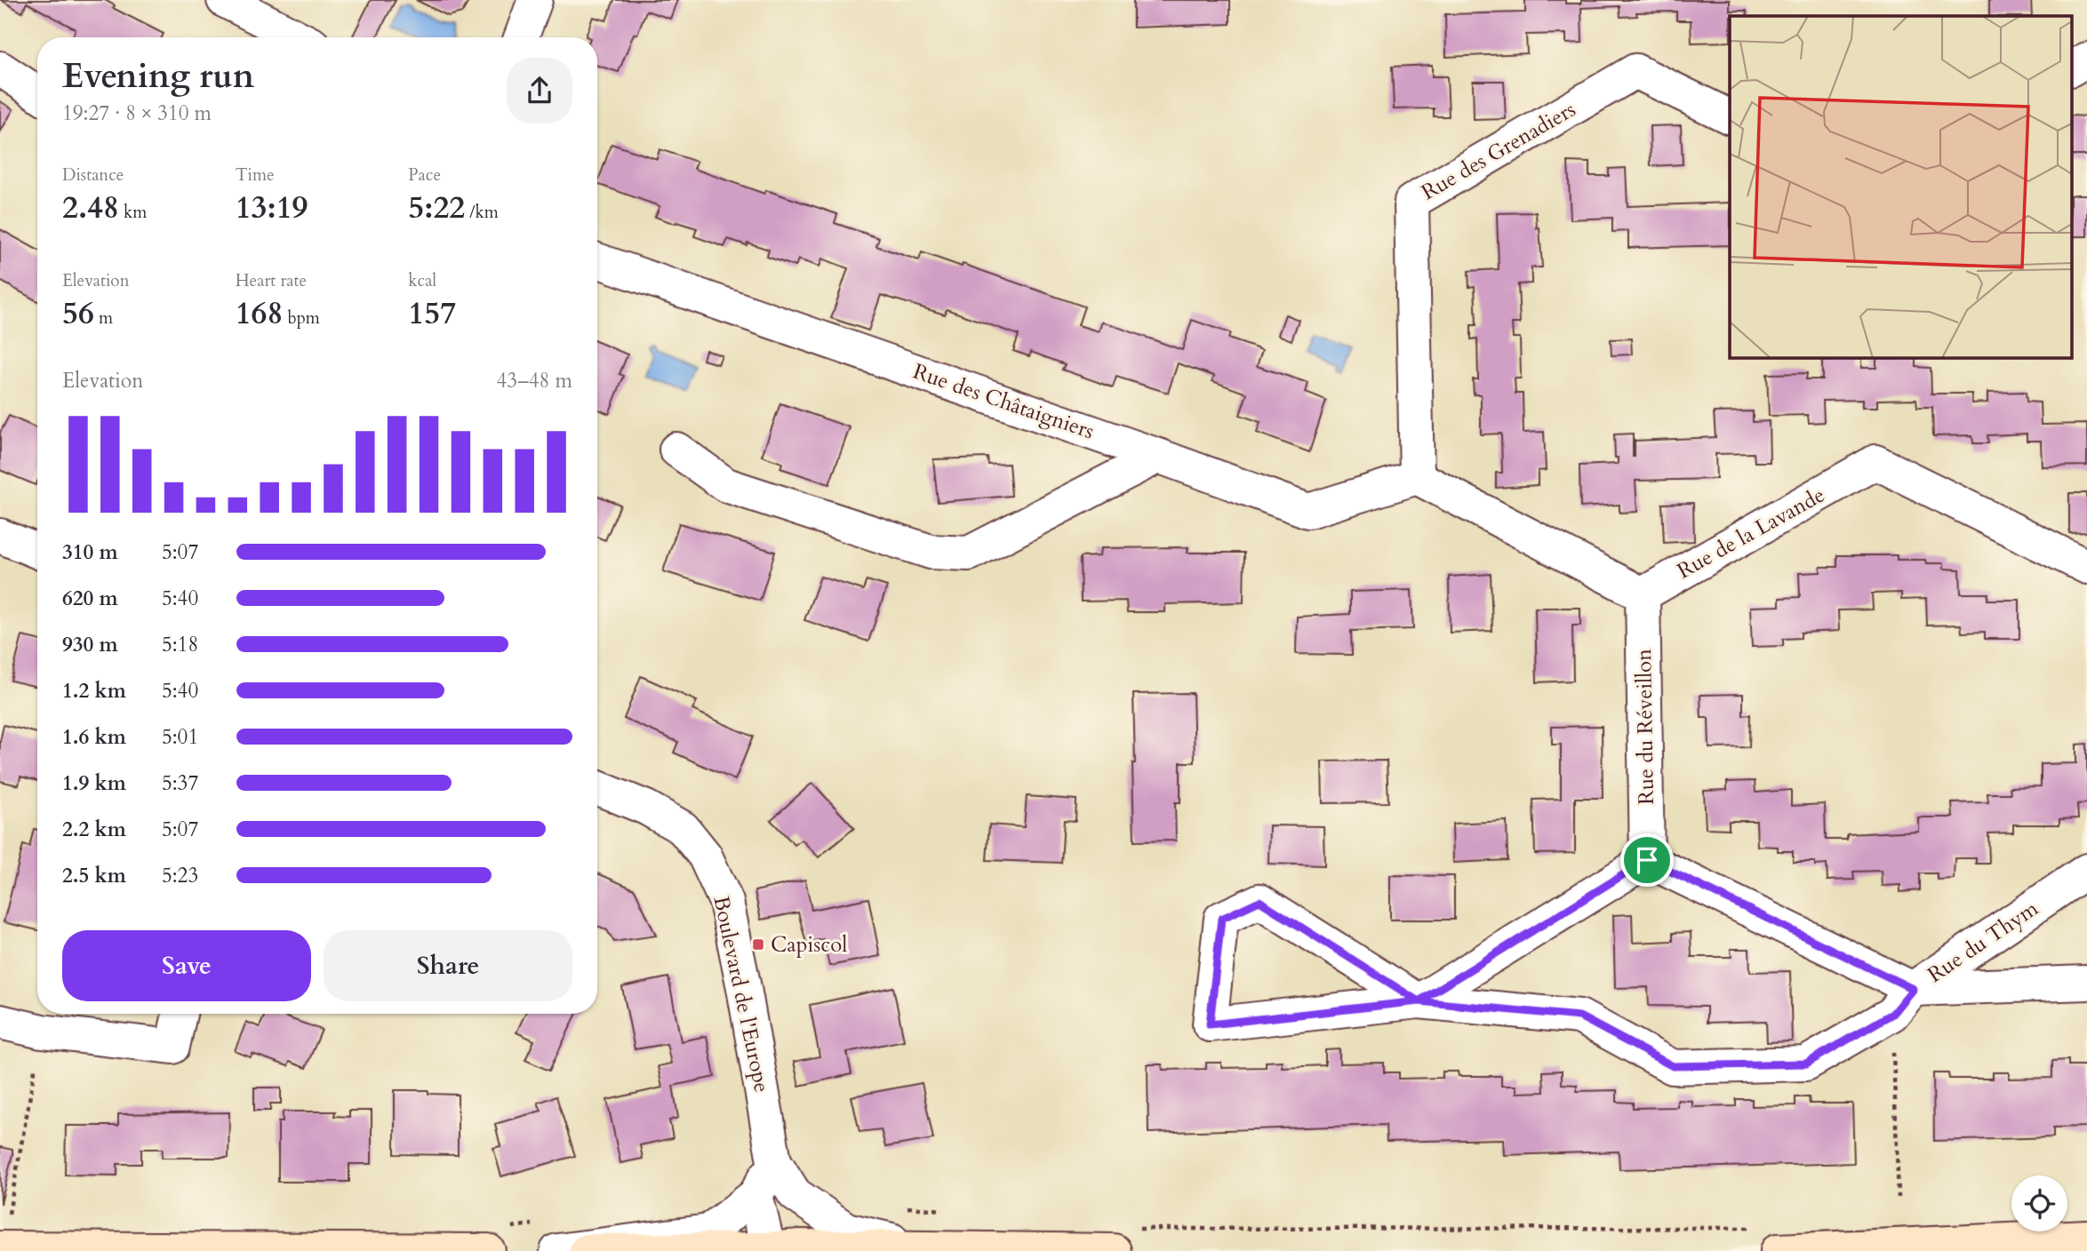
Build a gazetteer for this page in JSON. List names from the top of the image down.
{
  "streets": {
    "street": [
      "Rue des Grenadiers",
      "Rue des Châtaigniers",
      "Rue de la Lavande",
      "Rue du Réveillon",
      "Rue du Thym",
      "Boulevard de l'Europe"
    ]
  },
  "crossings": [
    ["Rue des Grenadiers", "Rue des Châtaigniers"],
    ["Rue de la Lavande", "Rue du Réveillon"],
    ["Rue du Réveillon", "Rue du Thym"]
  ],
  "places": {
    "transit": ["Capiscol"]
  },
  "page": {
    "heading": ["Evening run", "19:27 · 8 × 310 m"],
    "stats": [
      ["Distance", "2.48 km"],
      ["Time", "13:19"],
      ["Pace", "5:22 /km"],
      ["Elevation", "56 m"],
      ["Heart rate", "168 bpm"],
      ["kcal", "157"]
    ],
    "chart": ["Elevation", "43–48 m"],
    "list": [
      {
        "name": "310 m",
        "note": "5:07"
      },
      {
        "name": "620 m",
        "note": "5:40"
      },
      {
        "name": "930 m",
        "note": "5:18"
      },
      {
        "name": "1.2 km",
        "note": "5:40"
      },
      {
        "name": "1.6 km",
        "note": "5:01"
      },
      {
        "name": "1.9 km",
        "note": "5:37"
      },
      {
        "name": "2.2 km",
        "note": "5:07"
      },
      {
        "name": "2.5 km",
        "note": "5:23"
      }
    ],
    "buttons": ["Save", "Share"]
  }
}
